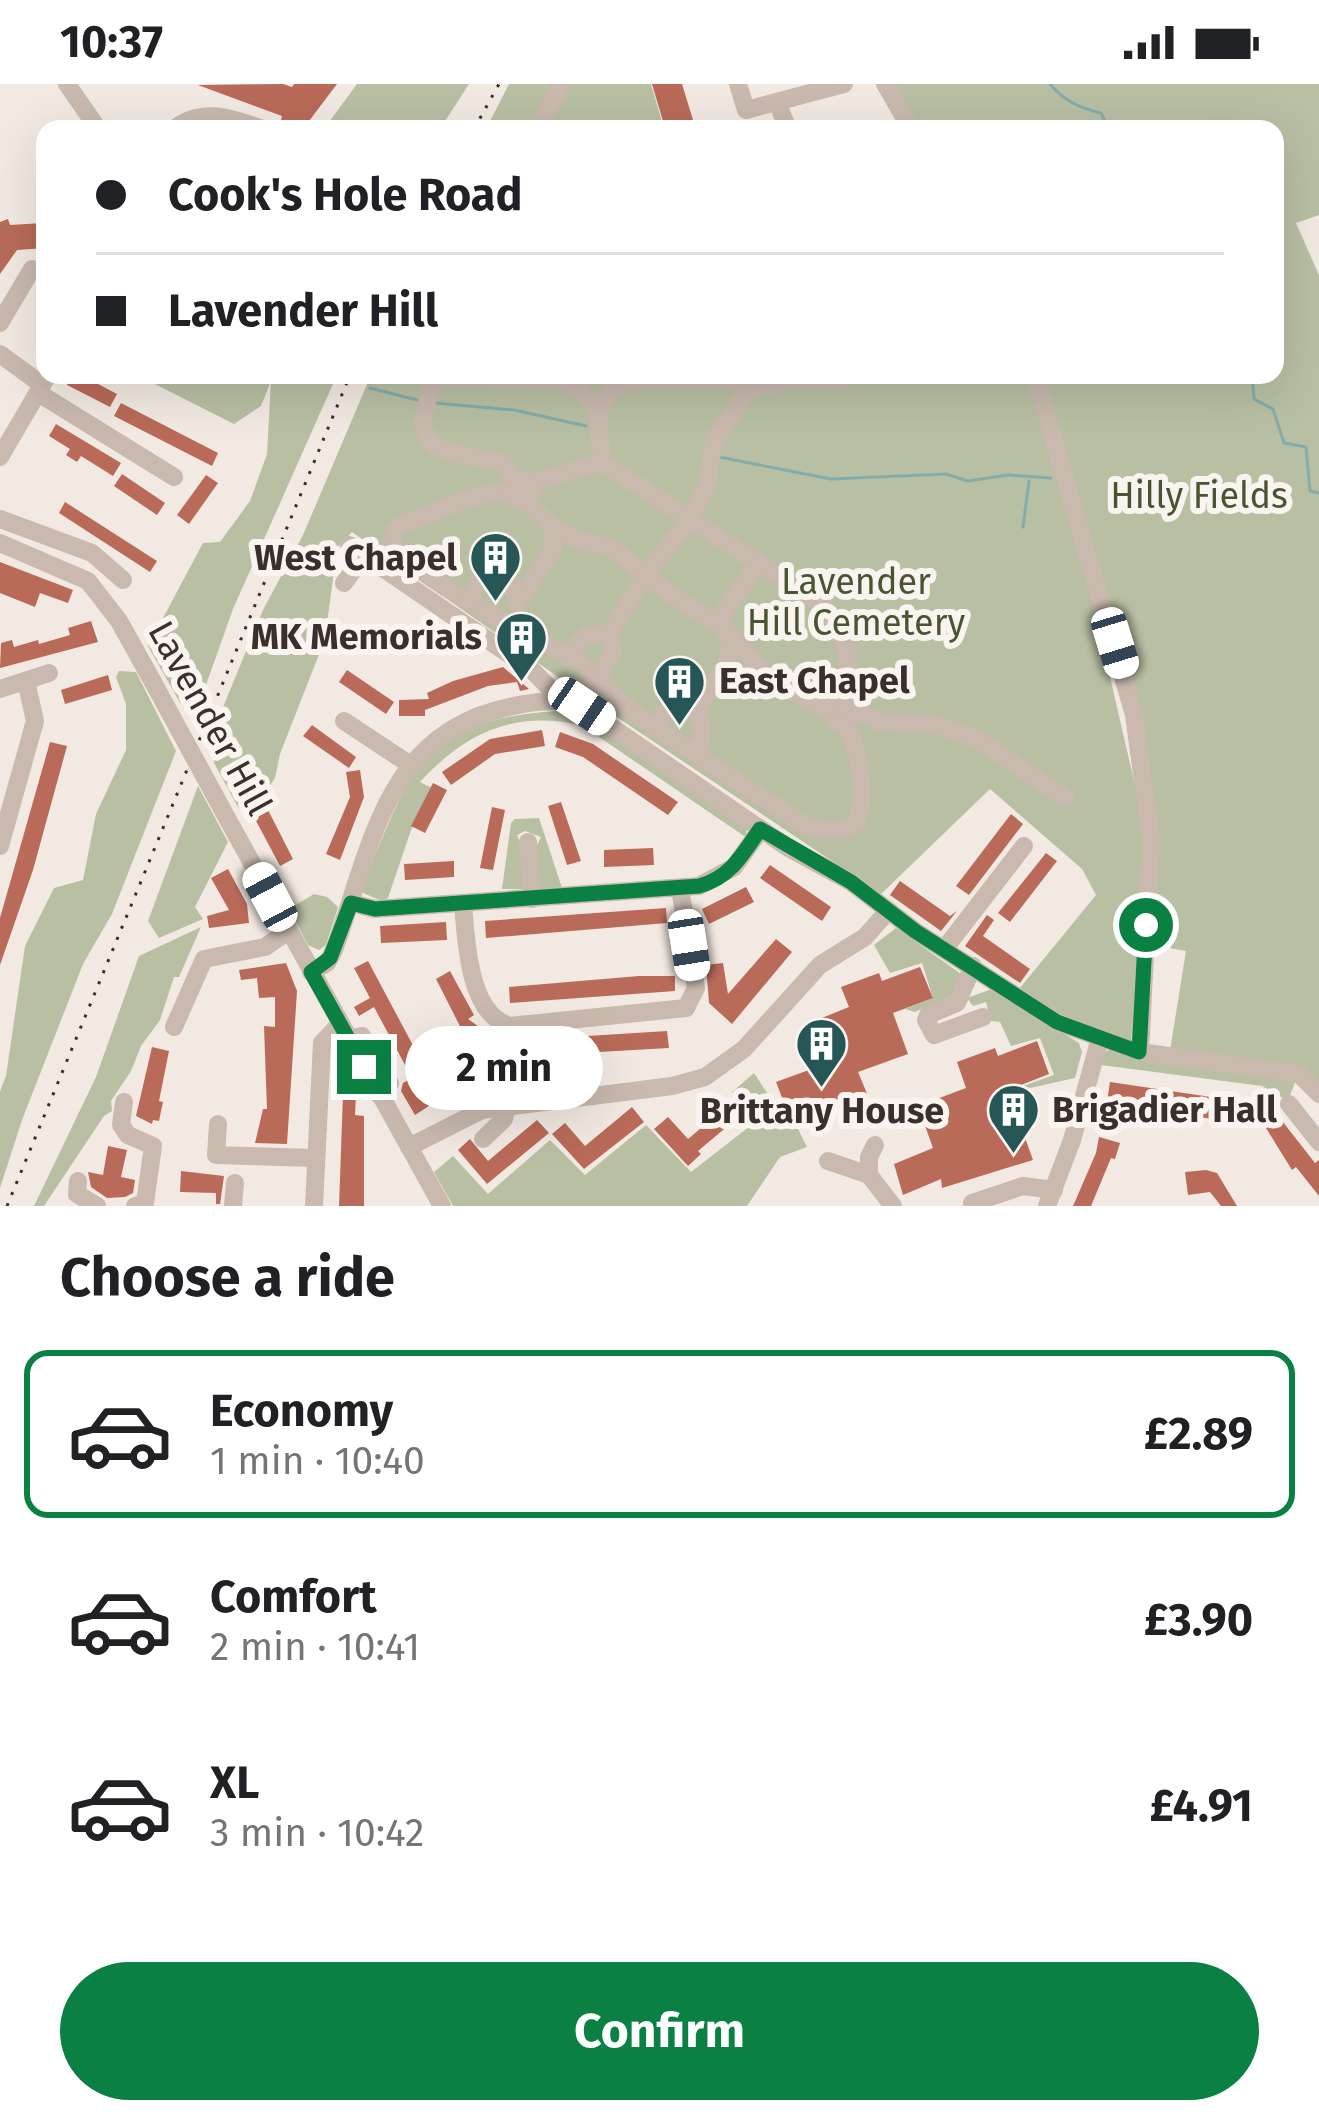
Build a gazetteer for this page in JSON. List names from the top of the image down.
{
  "streets": {
    "street": ["Lavender Hill"]
  },
  "parks": ["Hilly Fields", "Lavender Hill Cemetery"],
  "places": {
    "building": [
      "West Chapel",
      "MK Memorials",
      "East Chapel",
      "Brittany House",
      "Brigadier Hall"
    ]
  },
  "page": {
    "status": "10:37",
    "banner": ["Cook's Hole Road", "Lavender Hill"],
    "bubble": "2 min",
    "heading": "Choose a ride",
    "list": [
      {
        "name": "Economy",
        "note": "1 min · 10:40",
        "value": "£2.89"
      },
      {
        "name": "Comfort",
        "note": "2 min · 10:41",
        "value": "£3.90"
      },
      {
        "name": "XL",
        "note": "3 min · 10:42",
        "value": "£4.91"
      }
    ],
    "buttons": "Confirm"
  }
}
